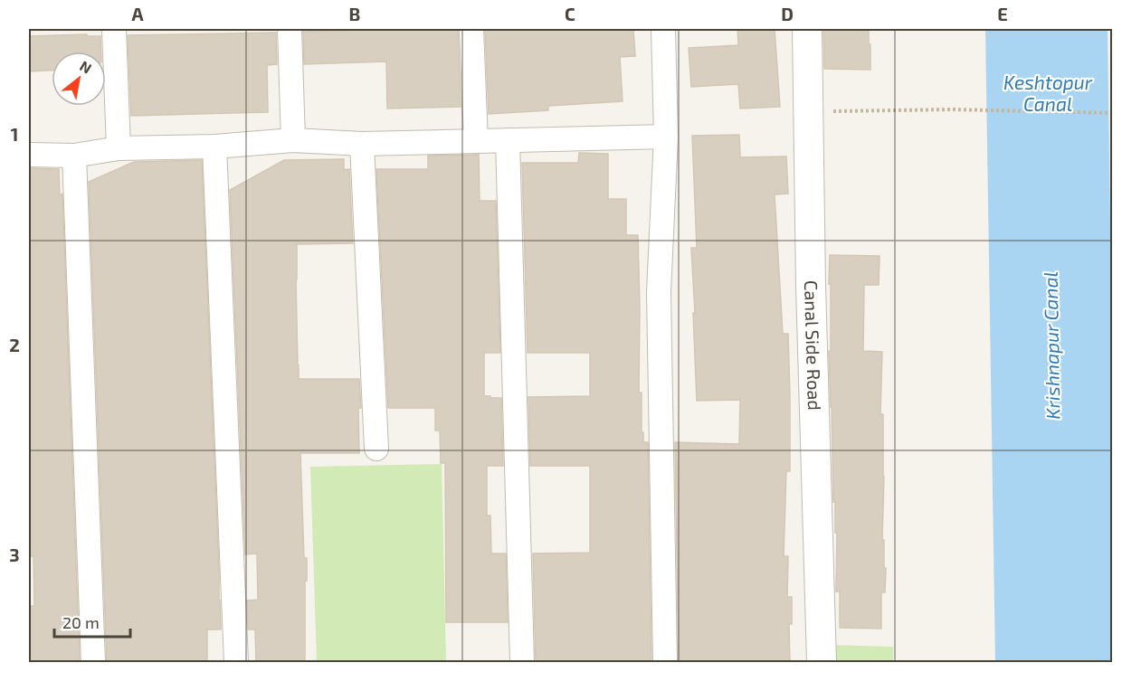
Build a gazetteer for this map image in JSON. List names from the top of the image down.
{
  "streets": {
    "street": ["Canal Side Road"]
  },
  "water": ["Keshtopur Canal", "Krishnapur Canal"],
  "scale_bar": "20 m",
  "north": "top right",
  "grid": {
    "columns": [
      "A",
      "B",
      "C",
      "D",
      "E"
    ],
    "rows": ["1", "2", "3"]
  }
}
